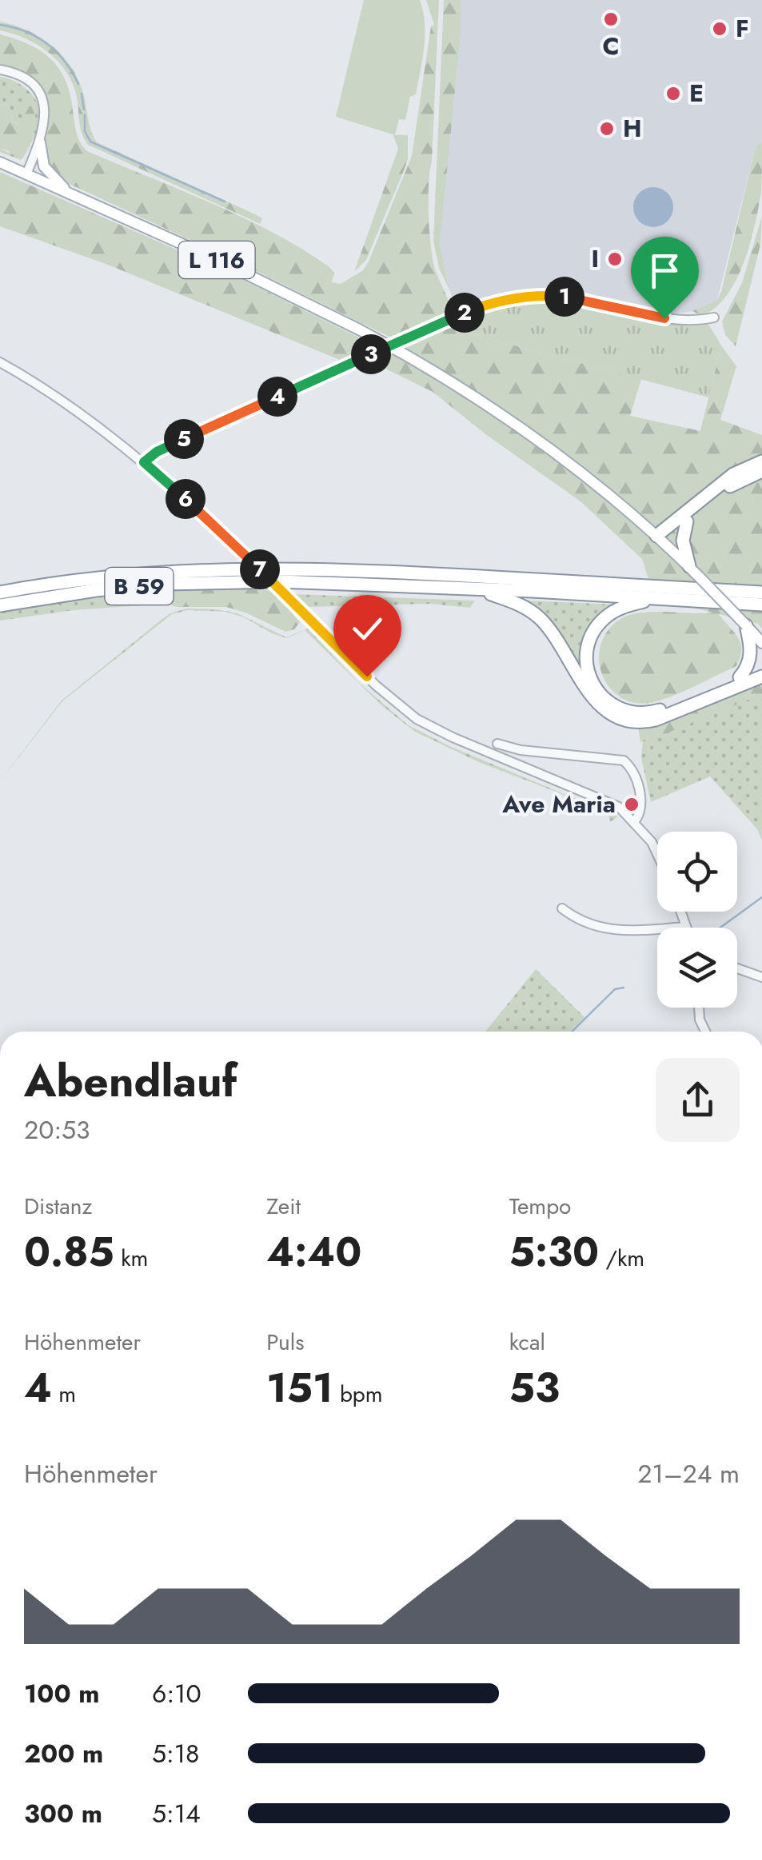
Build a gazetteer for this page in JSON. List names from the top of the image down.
{
  "streets": {
    "highway": ["B 59"],
    "main road": ["L 116"]
  },
  "places": [
    "C",
    "F",
    "E",
    "H",
    "I",
    "Ave Maria"
  ],
  "page": {
    "pins": [
      "1",
      "2",
      "3",
      "4",
      "5",
      "6",
      "7"
    ],
    "heading": ["Abendlauf", "20:53"],
    "stats": [
      ["Distanz", "0.85 km"],
      ["Zeit", "4:40"],
      ["Tempo", "5:30 /km"],
      ["Höhenmeter", "4 m"],
      ["Puls", "151 bpm"],
      ["kcal", "53"]
    ],
    "chart": ["Höhenmeter", "21–24 m"],
    "list": [
      {
        "name": "100 m",
        "note": "6:10"
      },
      {
        "name": "200 m",
        "note": "5:18"
      },
      {
        "name": "300 m",
        "note": "5:14"
      }
    ]
  }
}
